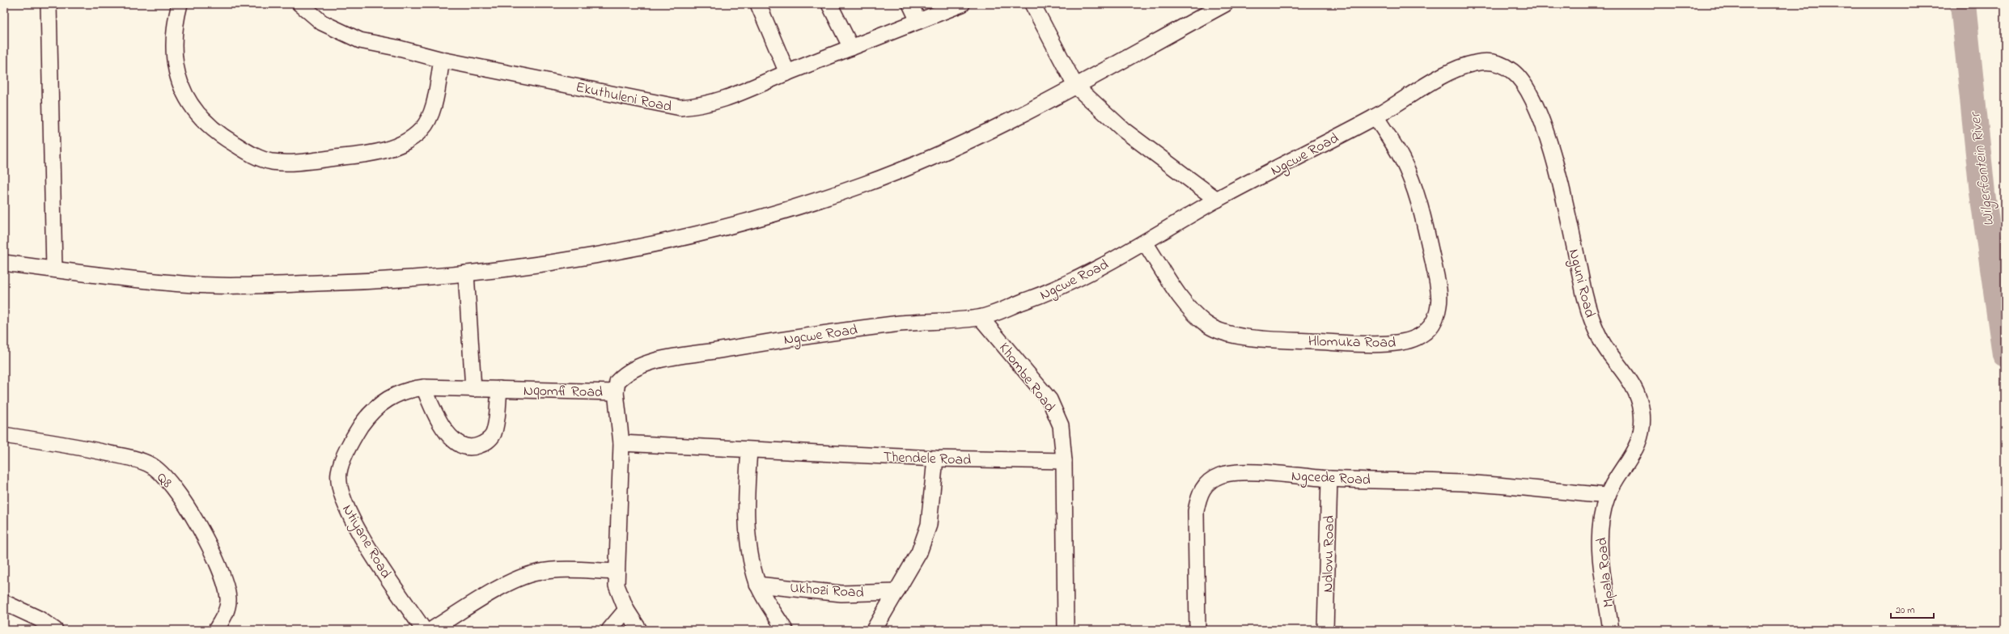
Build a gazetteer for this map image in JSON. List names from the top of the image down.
{
  "streets": {
    "street": [
      "Ekuthuleni Road",
      "Ngcwe Road",
      "Nguni Road",
      "Hlomuka Road",
      "Khombe Road",
      "Nqomfi Road",
      "Thendele Road",
      "Ngcede Road",
      "Q8",
      "Ntiyane Road",
      "Ndlovu Road",
      "Mpala Road",
      "Ukhozi Road"
    ]
  },
  "crossings": [
    ["Ngcwe Road", "Nguni Road"],
    ["Ngcwe Road", "Hlomuka Road"],
    ["Ngcwe Road", "Khombe Road"],
    ["Ngcwe Road", "Nqomfi Road"],
    ["Nguni Road", "Ngcede Road"],
    ["Nguni Road", "Mpala Road"],
    ["Khombe Road", "Thendele Road"],
    ["Nqomfi Road", "Thendele Road"],
    ["Nqomfi Road", "Ntiyane Road"],
    ["Thendele Road", "Ukhozi Road"],
    ["Ngcede Road", "Ndlovu Road"],
    ["Ngcede Road", "Mpala Road"]
  ],
  "water": ["Wilgerfontein River"],
  "scale_bar": "20 m"
}
